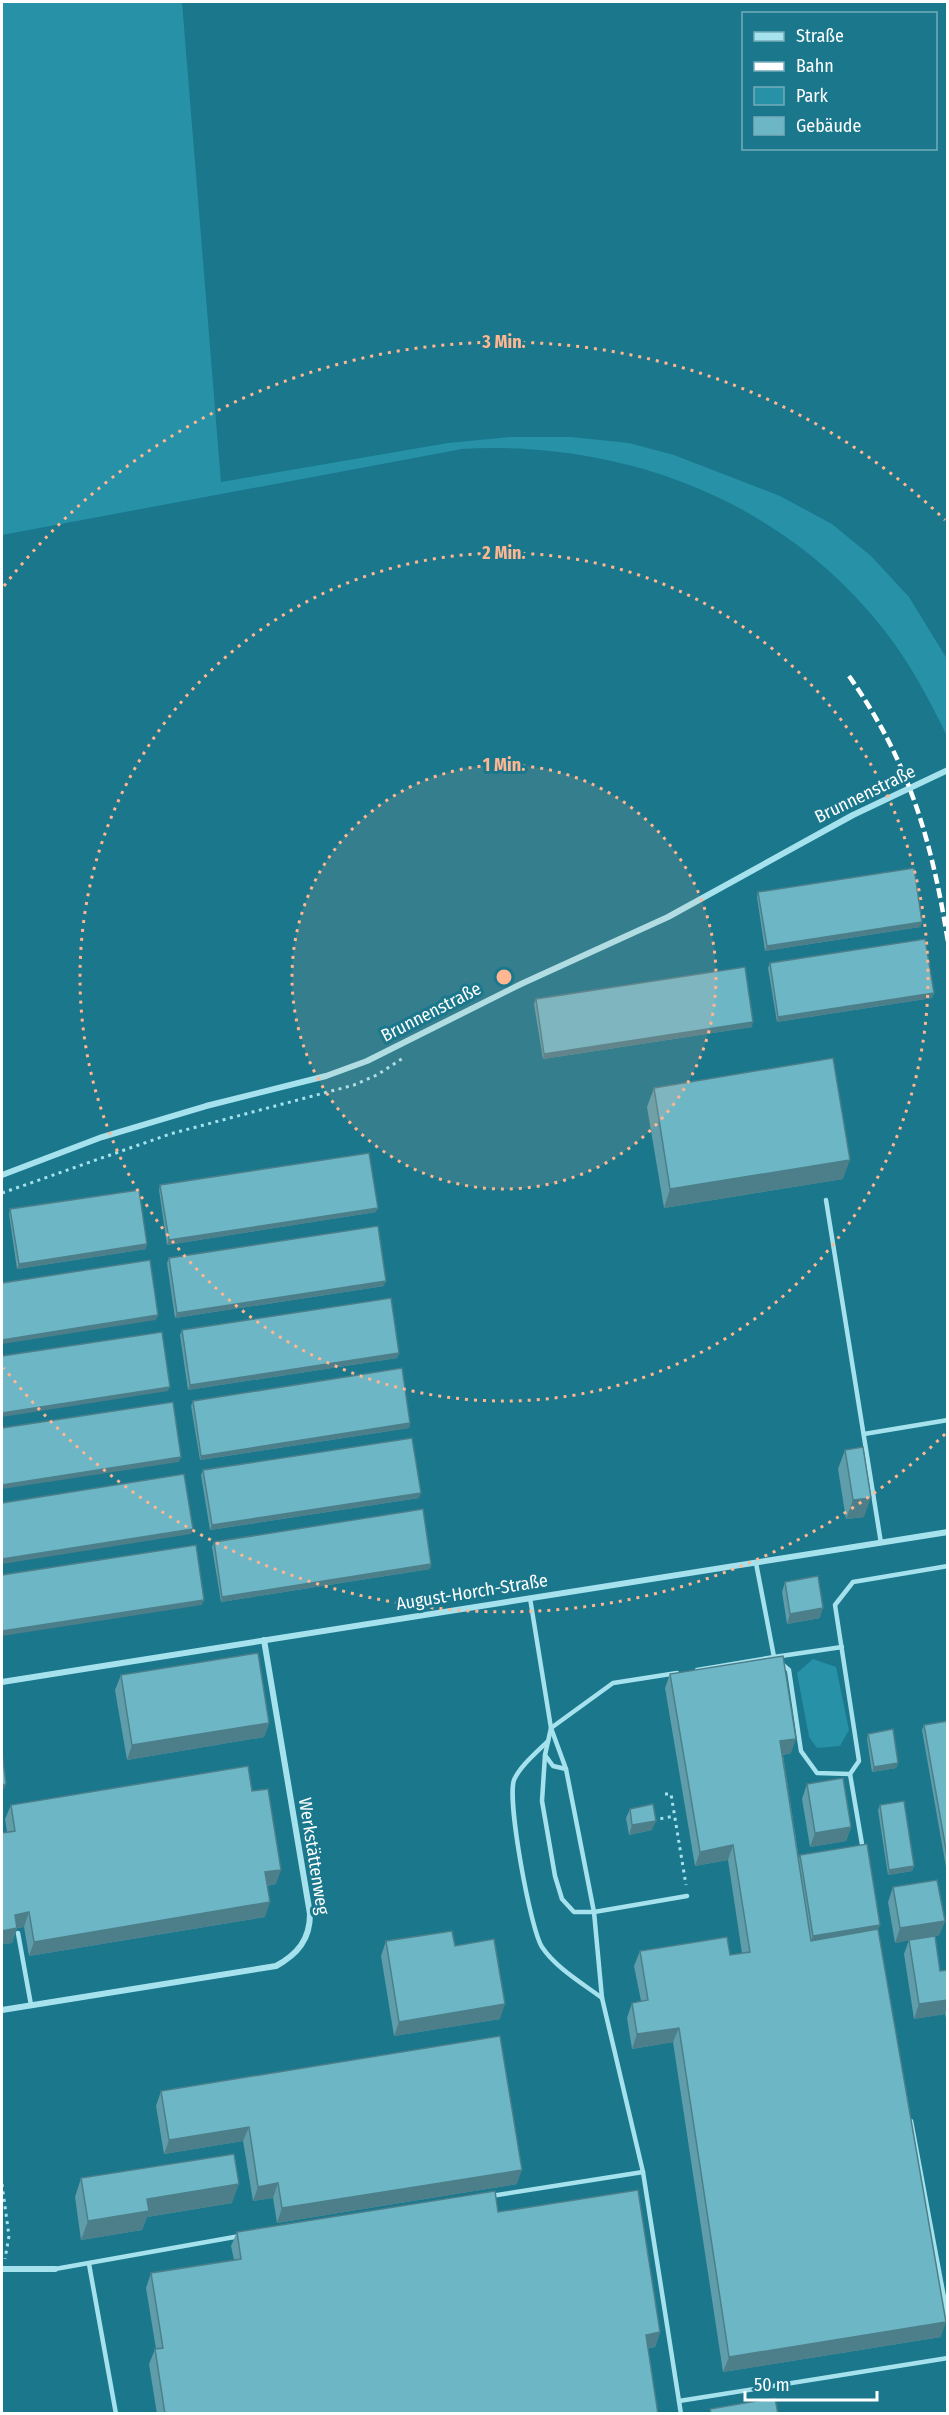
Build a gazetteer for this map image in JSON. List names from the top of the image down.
{
  "streets": {
    "street": ["Brunnenstraße", "August-Horch-Straße", "Werkstättenweg"]
  },
  "crossings": [
    ["August-Horch-Straße", "Werkstättenweg"]
  ],
  "legend": [
    "Straße",
    "Bahn",
    "Park",
    "Gebäude"
  ],
  "scale_bar": "50 m",
  "rings": ["3 Min.", "2 Min.", "1 Min."]
}
